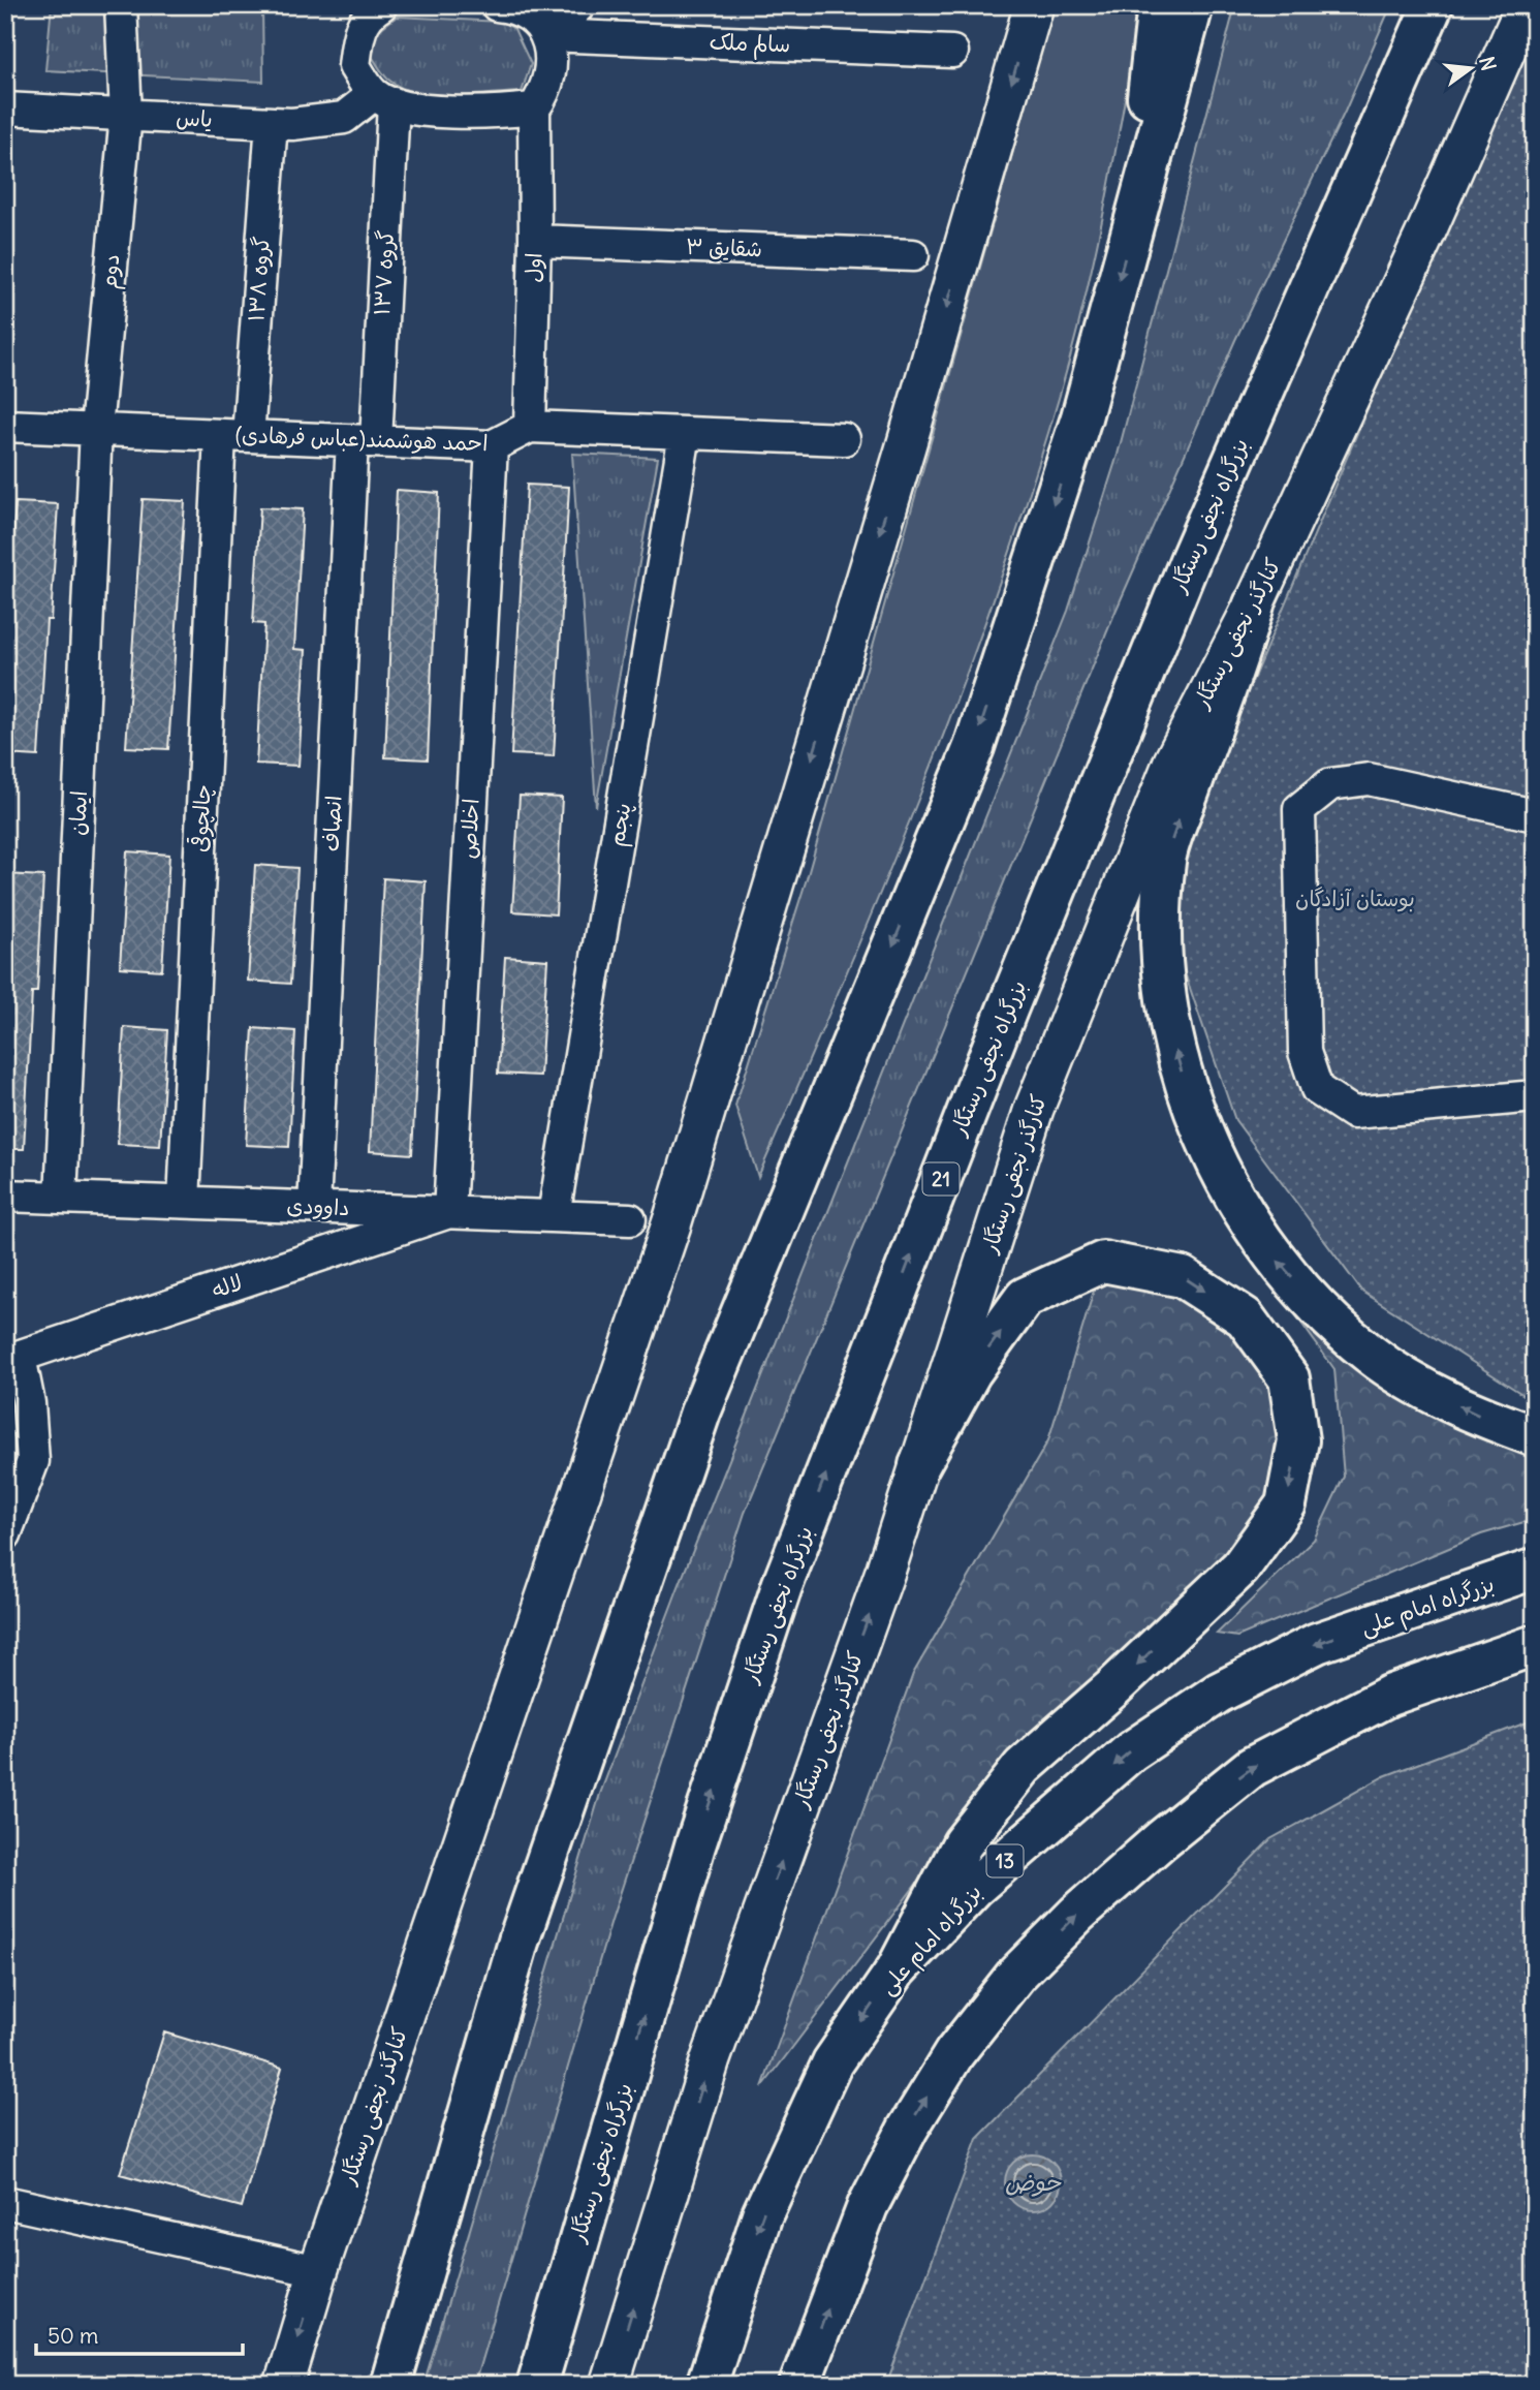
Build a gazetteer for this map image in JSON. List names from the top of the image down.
{
  "streets": {
    "highway": [
      "بزرگراه نجفی رستگار",
      "21",
      "بزرگراه امام علی",
      "13"
    ],
    "main road": ["کنارگذر نجفی رستگار"],
    "street": [
      "سالم ملک",
      "یاس",
      "شقایق ۳",
      "اول",
      "دوم",
      "گروه ۱۳۷",
      "گروه ۱۳۸",
      "احمد هوشمند(عباس فرهادی)",
      "ایمان",
      "چالچوقی",
      "انصاف",
      "پنجم",
      "اخلاص",
      "داوودی",
      "لاله"
    ]
  },
  "crossings": [
    ["یاس", "دوم"],
    ["یاس", "گروه ۱۳۷"],
    ["یاس", "گروه ۱۳۸"],
    ["شقایق ۳", "اول"],
    ["اول", "احمد هوشمند(عباس فرهادی)"],
    ["دوم", "احمد هوشمند(عباس فرهادی)"],
    ["دوم", "ایمان"],
    ["گروه ۱۳۷", "احمد هوشمند(عباس فرهادی)"],
    ["گروه ۱۳۷", "انصاف"],
    ["گروه ۱۳۸", "احمد هوشمند(عباس فرهادی)"],
    ["گروه ۱۳۸", "چالچوقی"],
    ["احمد هوشمند(عباس فرهادی)", "ایمان"],
    ["احمد هوشمند(عباس فرهادی)", "چالچوقی"],
    ["احمد هوشمند(عباس فرهادی)", "انصاف"],
    ["احمد هوشمند(عباس فرهادی)", "پنجم"],
    ["احمد هوشمند(عباس فرهادی)", "اخلاص"],
    ["ایمان", "داوودی"],
    ["چالچوقی", "داوودی"],
    ["انصاف", "داوودی"],
    ["پنجم", "داوودی"],
    ["اخلاص", "داوودی"],
    ["اخلاص", "لاله"],
    ["داوودی", "لاله"]
  ],
  "water": ["حوض"],
  "parks": ["بوستان آزادگان"],
  "scale_bar": "50 m",
  "north": "right"
}
